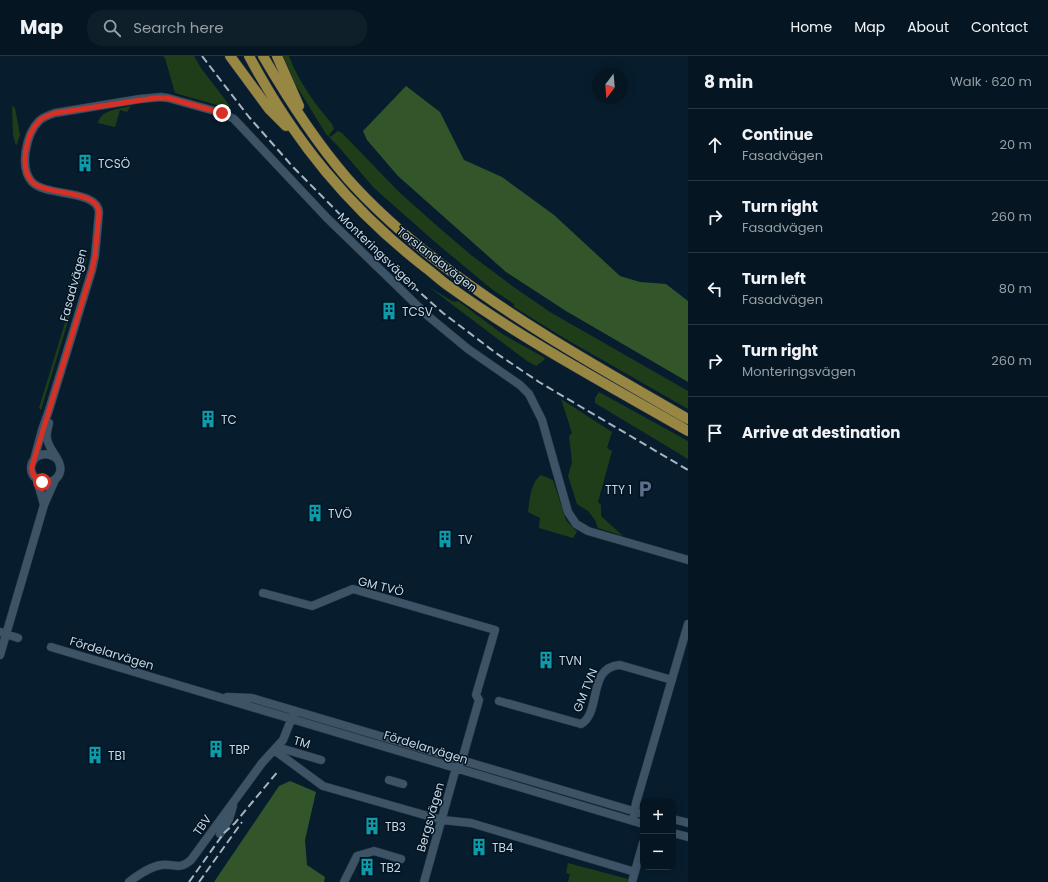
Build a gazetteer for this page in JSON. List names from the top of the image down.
{
  "streets": {
    "main road": ["Torslandavägen"],
    "street": [
      "Monteringsvägen",
      "Fasadvägen",
      "GM TVÖ",
      "Fördelarvägen",
      "GM TVN",
      "TM",
      "Bergsvägen",
      "TBV"
    ]
  },
  "crossings": [
    ["Monteringsvägen", "Fasadvägen"],
    ["GM TVÖ", "Fördelarvägen"],
    ["GM TVÖ", "Bergsvägen"],
    ["Fördelarvägen", "Bergsvägen"],
    ["Fördelarvägen", "TBV"],
    ["TM", "TBV"]
  ],
  "places": {
    "building": [
      "TCSÖ",
      "TCSV",
      "TC",
      "TVÖ",
      "TV",
      "TVN",
      "TBP",
      "TB1",
      "TB3",
      "TB4",
      "TB2"
    ],
    "parking": ["TTY 1"]
  },
  "north": "bottom",
  "page": {
    "header": "Map",
    "search": "Search here",
    "nav": [
      "Home",
      "Map",
      "About",
      "Contact"
    ],
    "heading": ["8 min", "Walk · 620 m"],
    "list": [
      ["Continue", "Fasadvägen", "20 m"],
      ["Turn right", "Fasadvägen", "260 m"],
      ["Turn left", "Fasadvägen", "80 m"],
      ["Turn right", "Monteringsvägen", "260 m"],
      "Arrive at destination"
    ],
    "map_buttons": ["+", "−"]
  }
}
